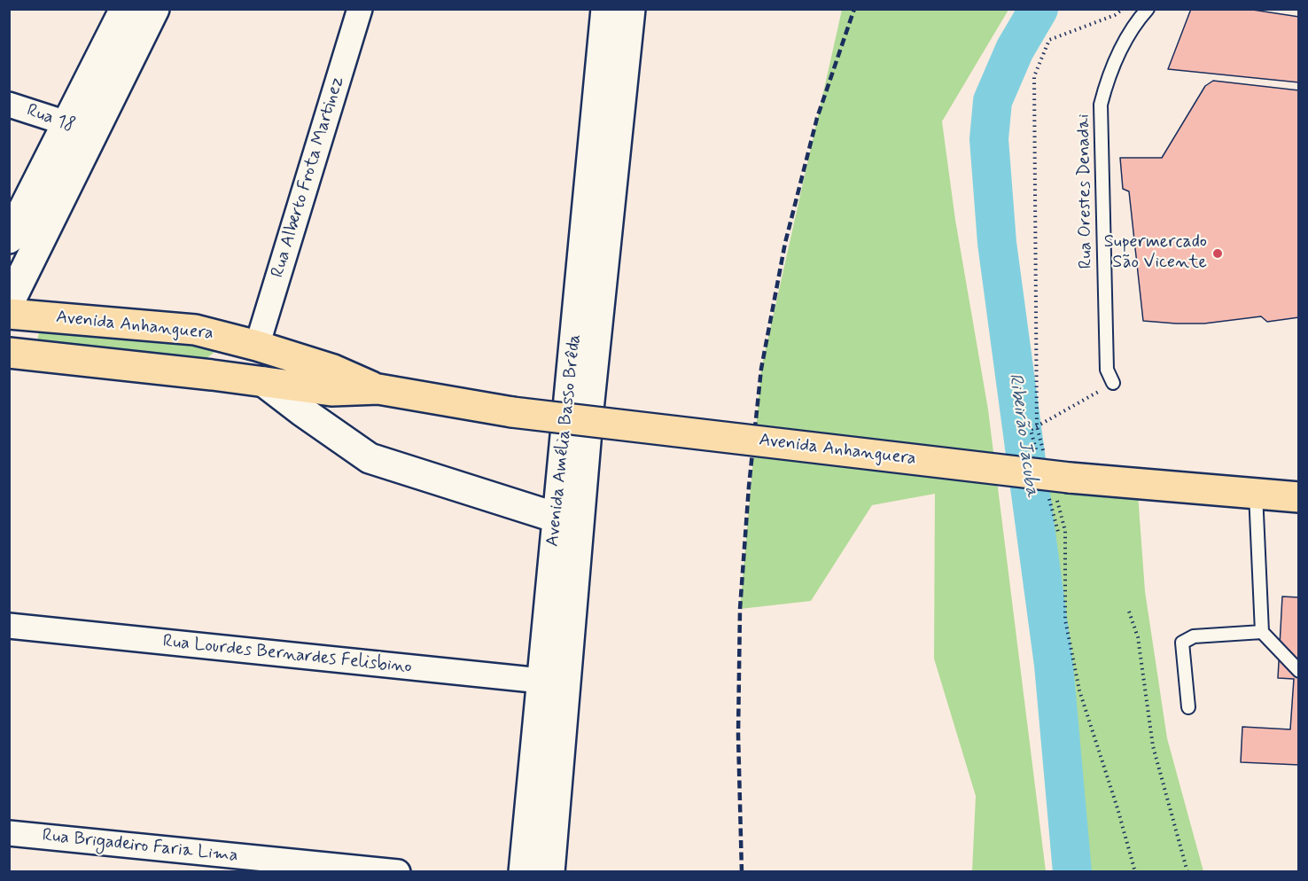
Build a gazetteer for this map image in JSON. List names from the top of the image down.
{
  "streets": {
    "main road": ["Avenida Anhanguera"],
    "street": [
      "Rua 18",
      "Rua Alberto Frota Martinez",
      "Avenida Amélia Basso Brêda",
      "Rua Lourdes Bernardes Felisbino",
      "Rua Brigadeiro Faria Lima"
    ],
    "lane": ["Rua Orestes Denadai"]
  },
  "crossings": [
    ["Rua Alberto Frota Martinez", "Avenida Anhanguera"],
    ["Avenida Amélia Basso Brêda", "Rua Lourdes Bernardes Felisbino"]
  ],
  "water": ["Ribeirão Jacuba"],
  "places": ["Supermercado São Vicente"]
}
